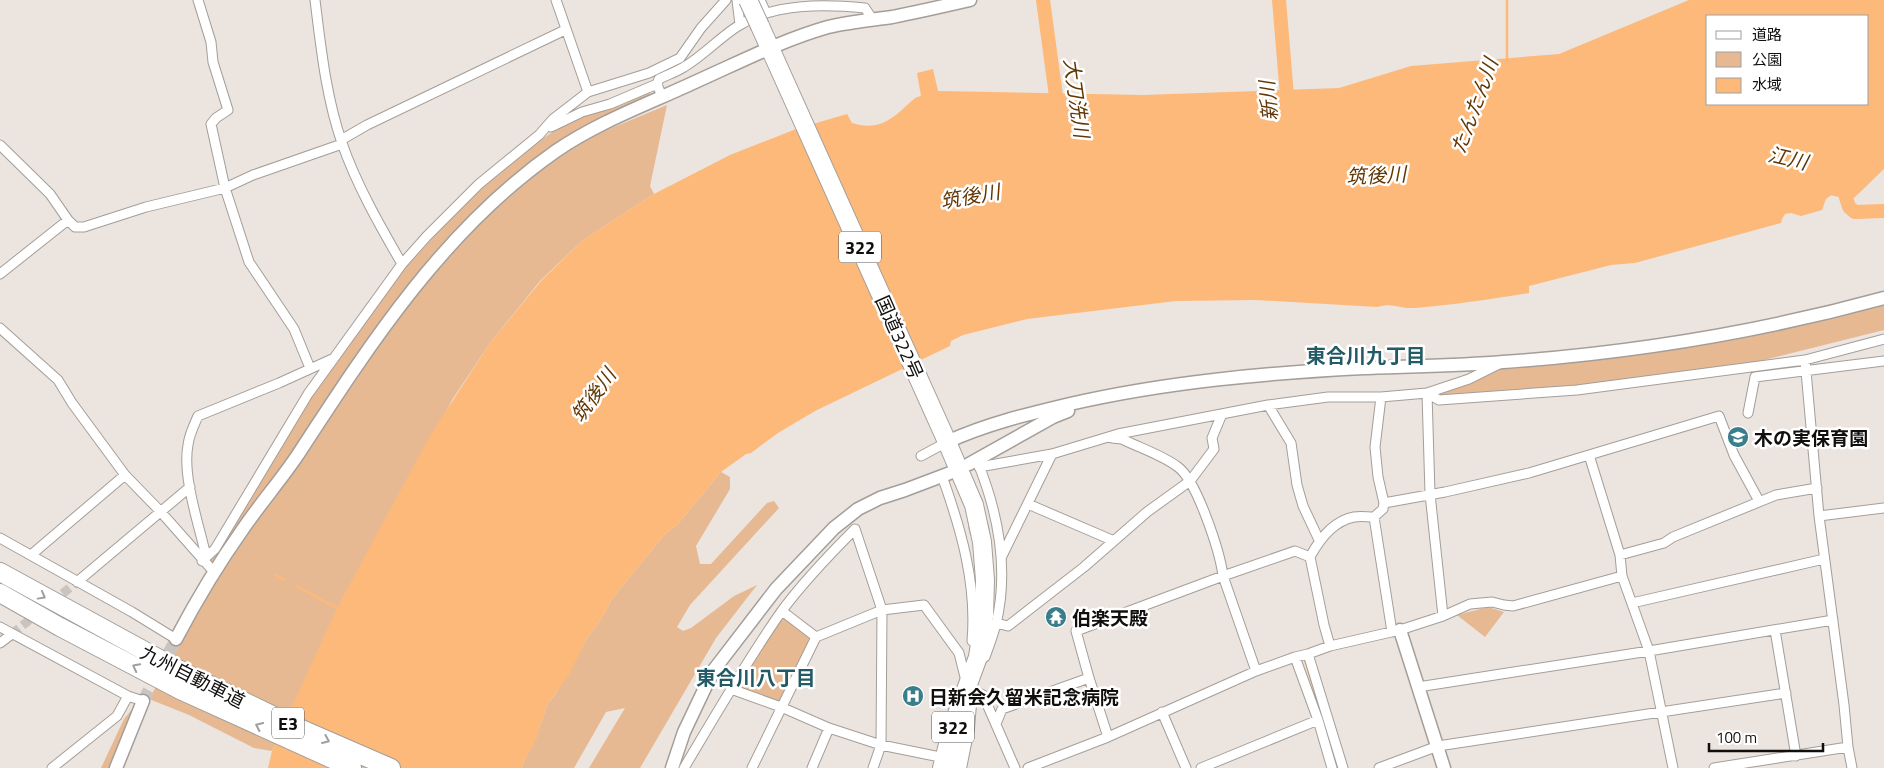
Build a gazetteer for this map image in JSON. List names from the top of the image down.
{
  "streets": {
    "highway": [
      "322",
      "国道322号",
      "九州自動車道",
      "E3"
    ]
  },
  "districts": ["東合川九丁目", "東合川八丁目"],
  "water": [
    "大刀洗川",
    "新川",
    "たんたん川",
    "江川",
    "筑後川"
  ],
  "places": {
    "school or university": ["木の実保育園"],
    "temple": ["伯楽天殿"],
    "hospital": ["日新会久留米記念病院"]
  },
  "legend": ["道路", "公園", "水域"],
  "scale_bar": "100 m"
}
